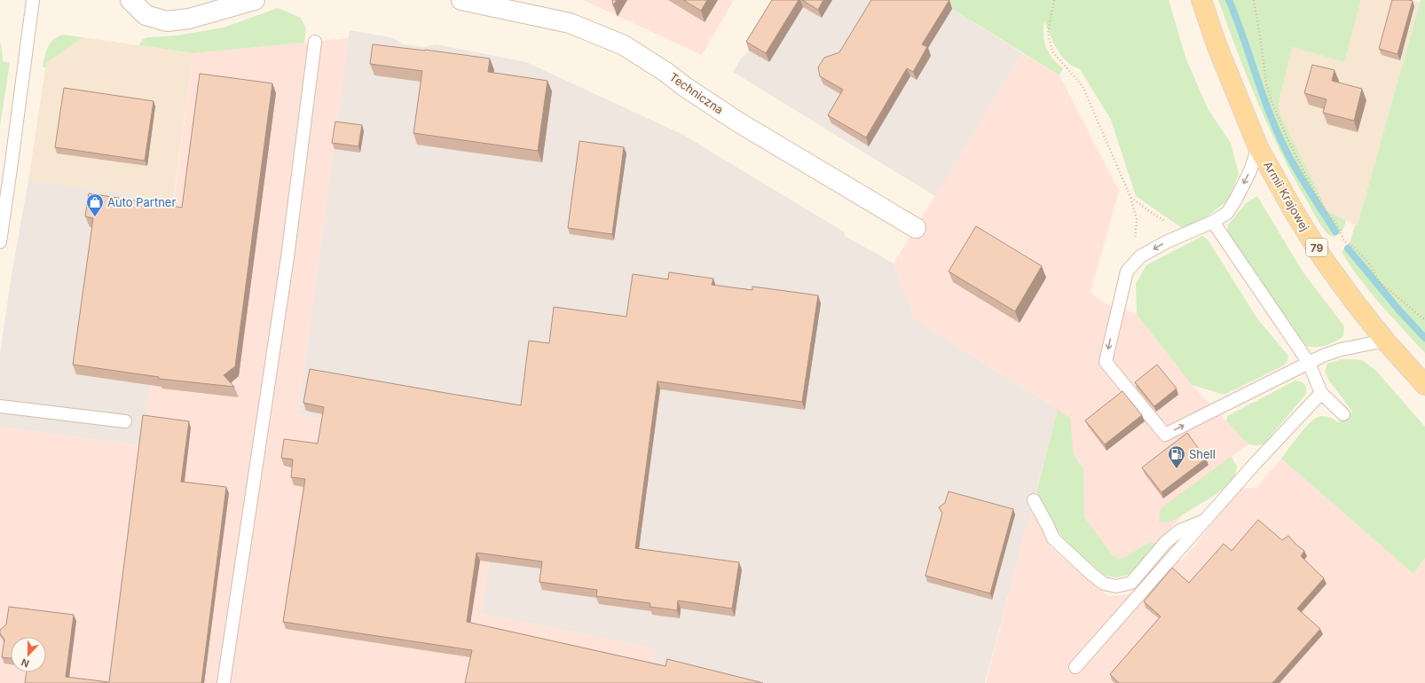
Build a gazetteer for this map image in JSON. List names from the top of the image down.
{
  "streets": {
    "main road": ["Armii Krajowej", "79"],
    "street": ["Techniczna"]
  },
  "places": {
    "shop": ["Auto Partner"],
    "fuel station": ["Shell"]
  },
  "north": "bottom"
}
